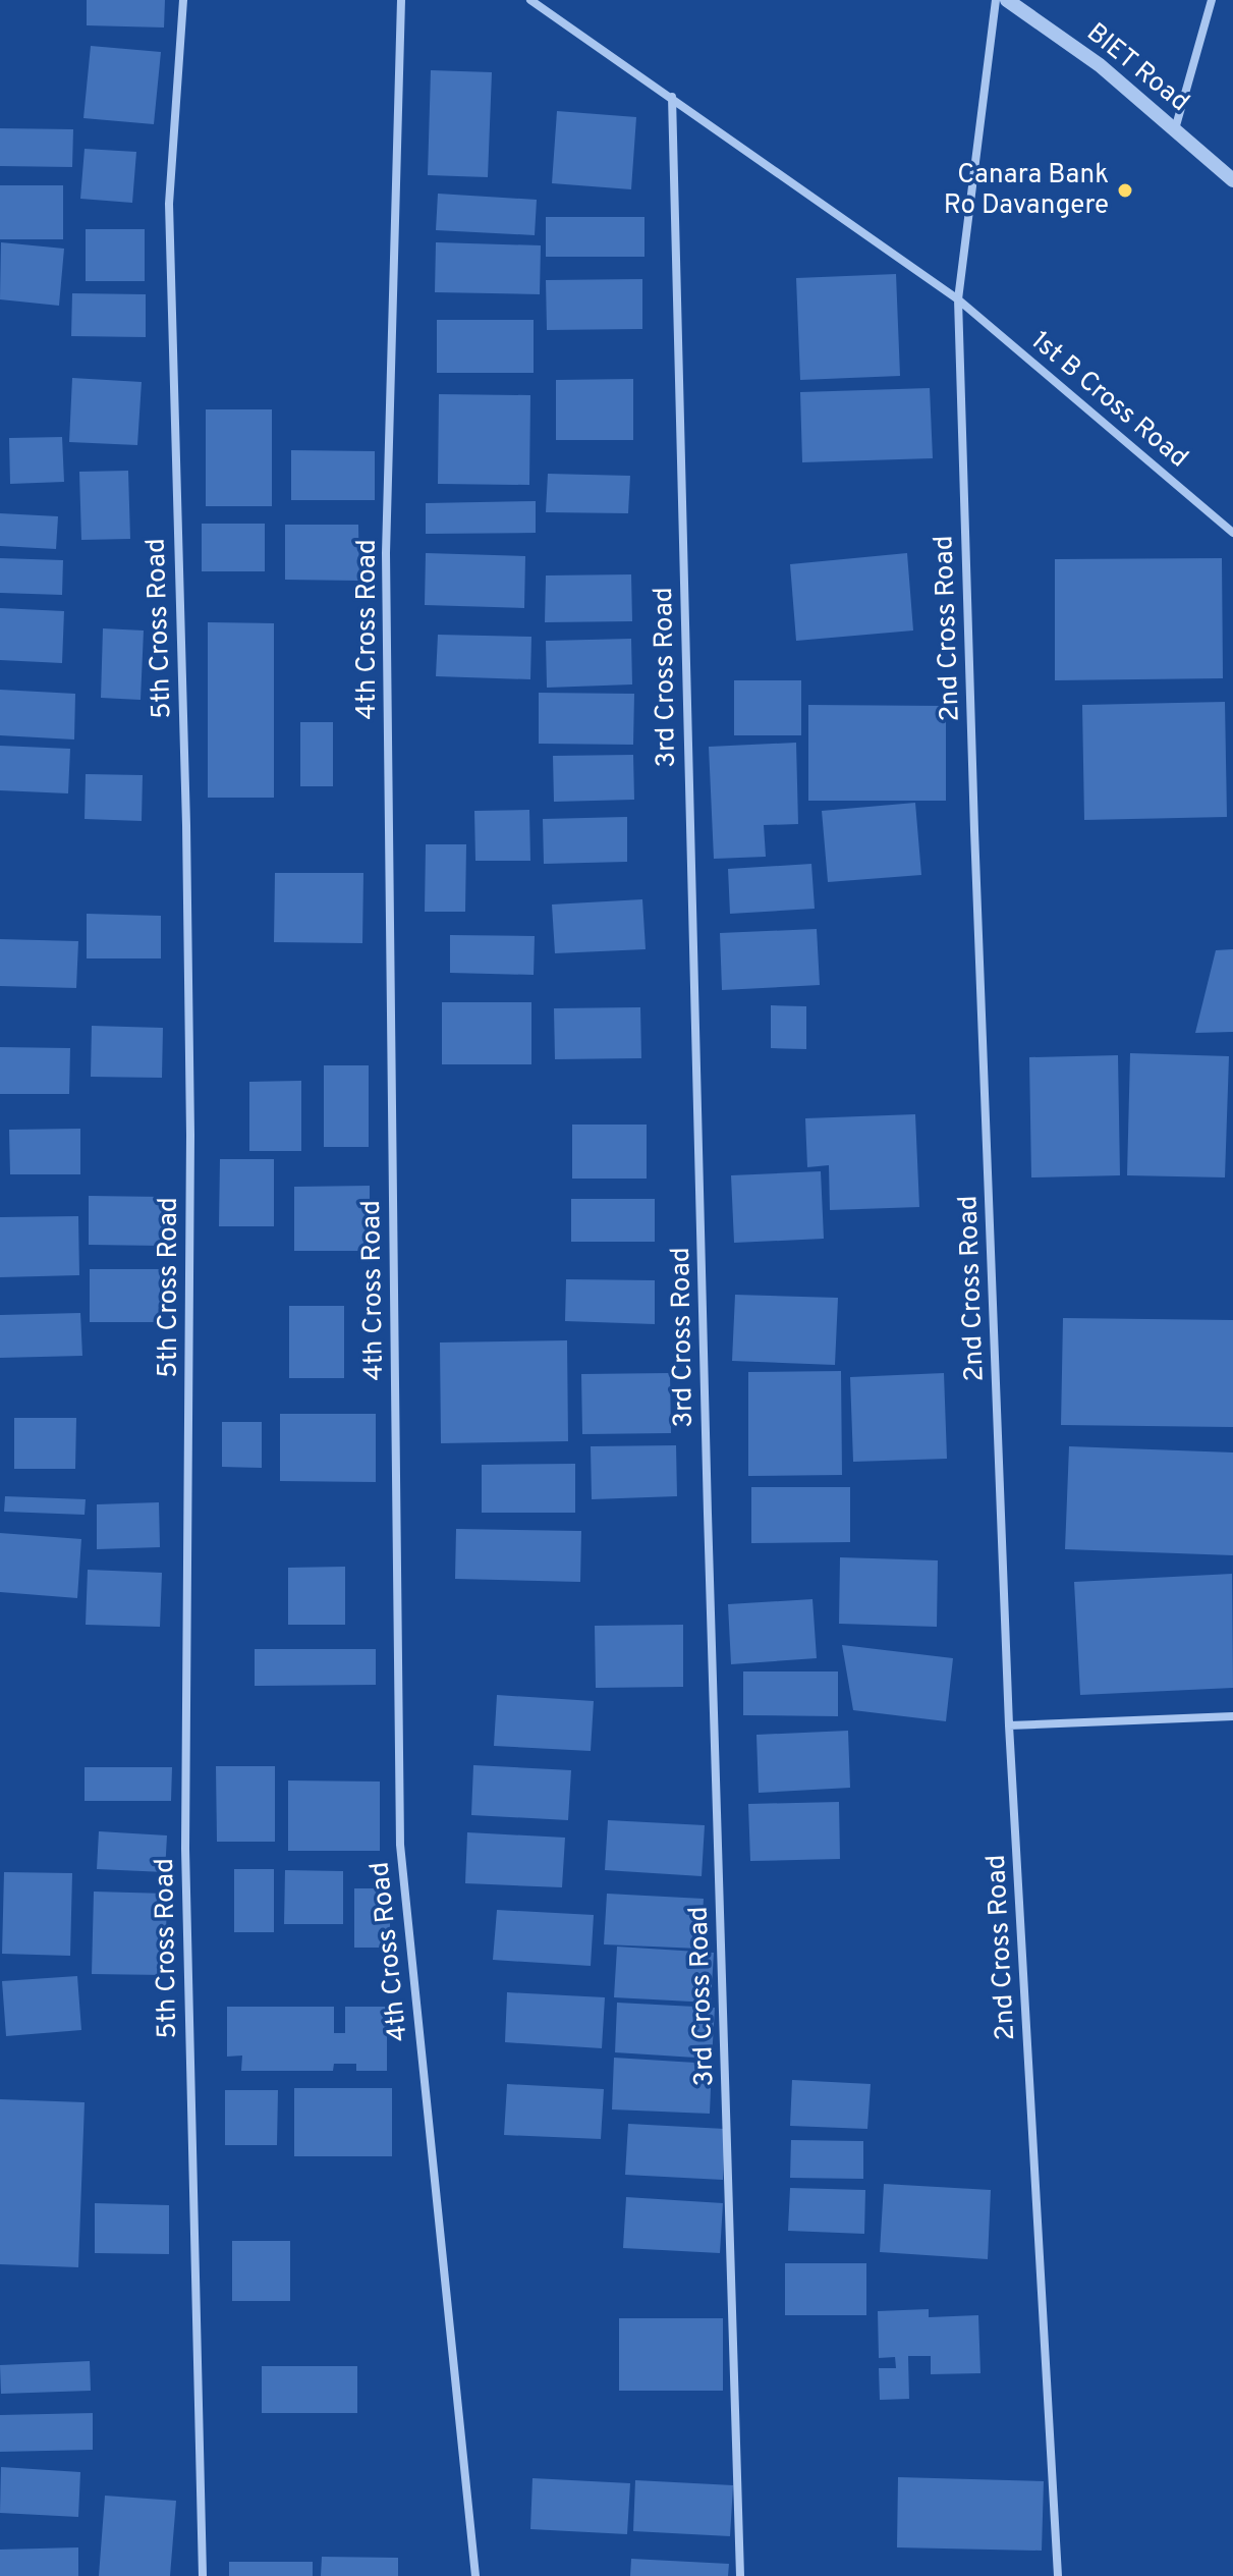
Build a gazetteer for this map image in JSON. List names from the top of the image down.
{
  "streets": {
    "street": [
      "BIET Road",
      "1st B Cross Road",
      "5th Cross Road",
      "2nd Cross Road",
      "4th Cross Road",
      "3rd Cross Road"
    ]
  },
  "crossings": [
    ["1st B Cross Road", "2nd Cross Road"],
    ["1st B Cross Road", "3rd Cross Road"]
  ],
  "places": ["Canara Bank Ro Davangere"]
}
